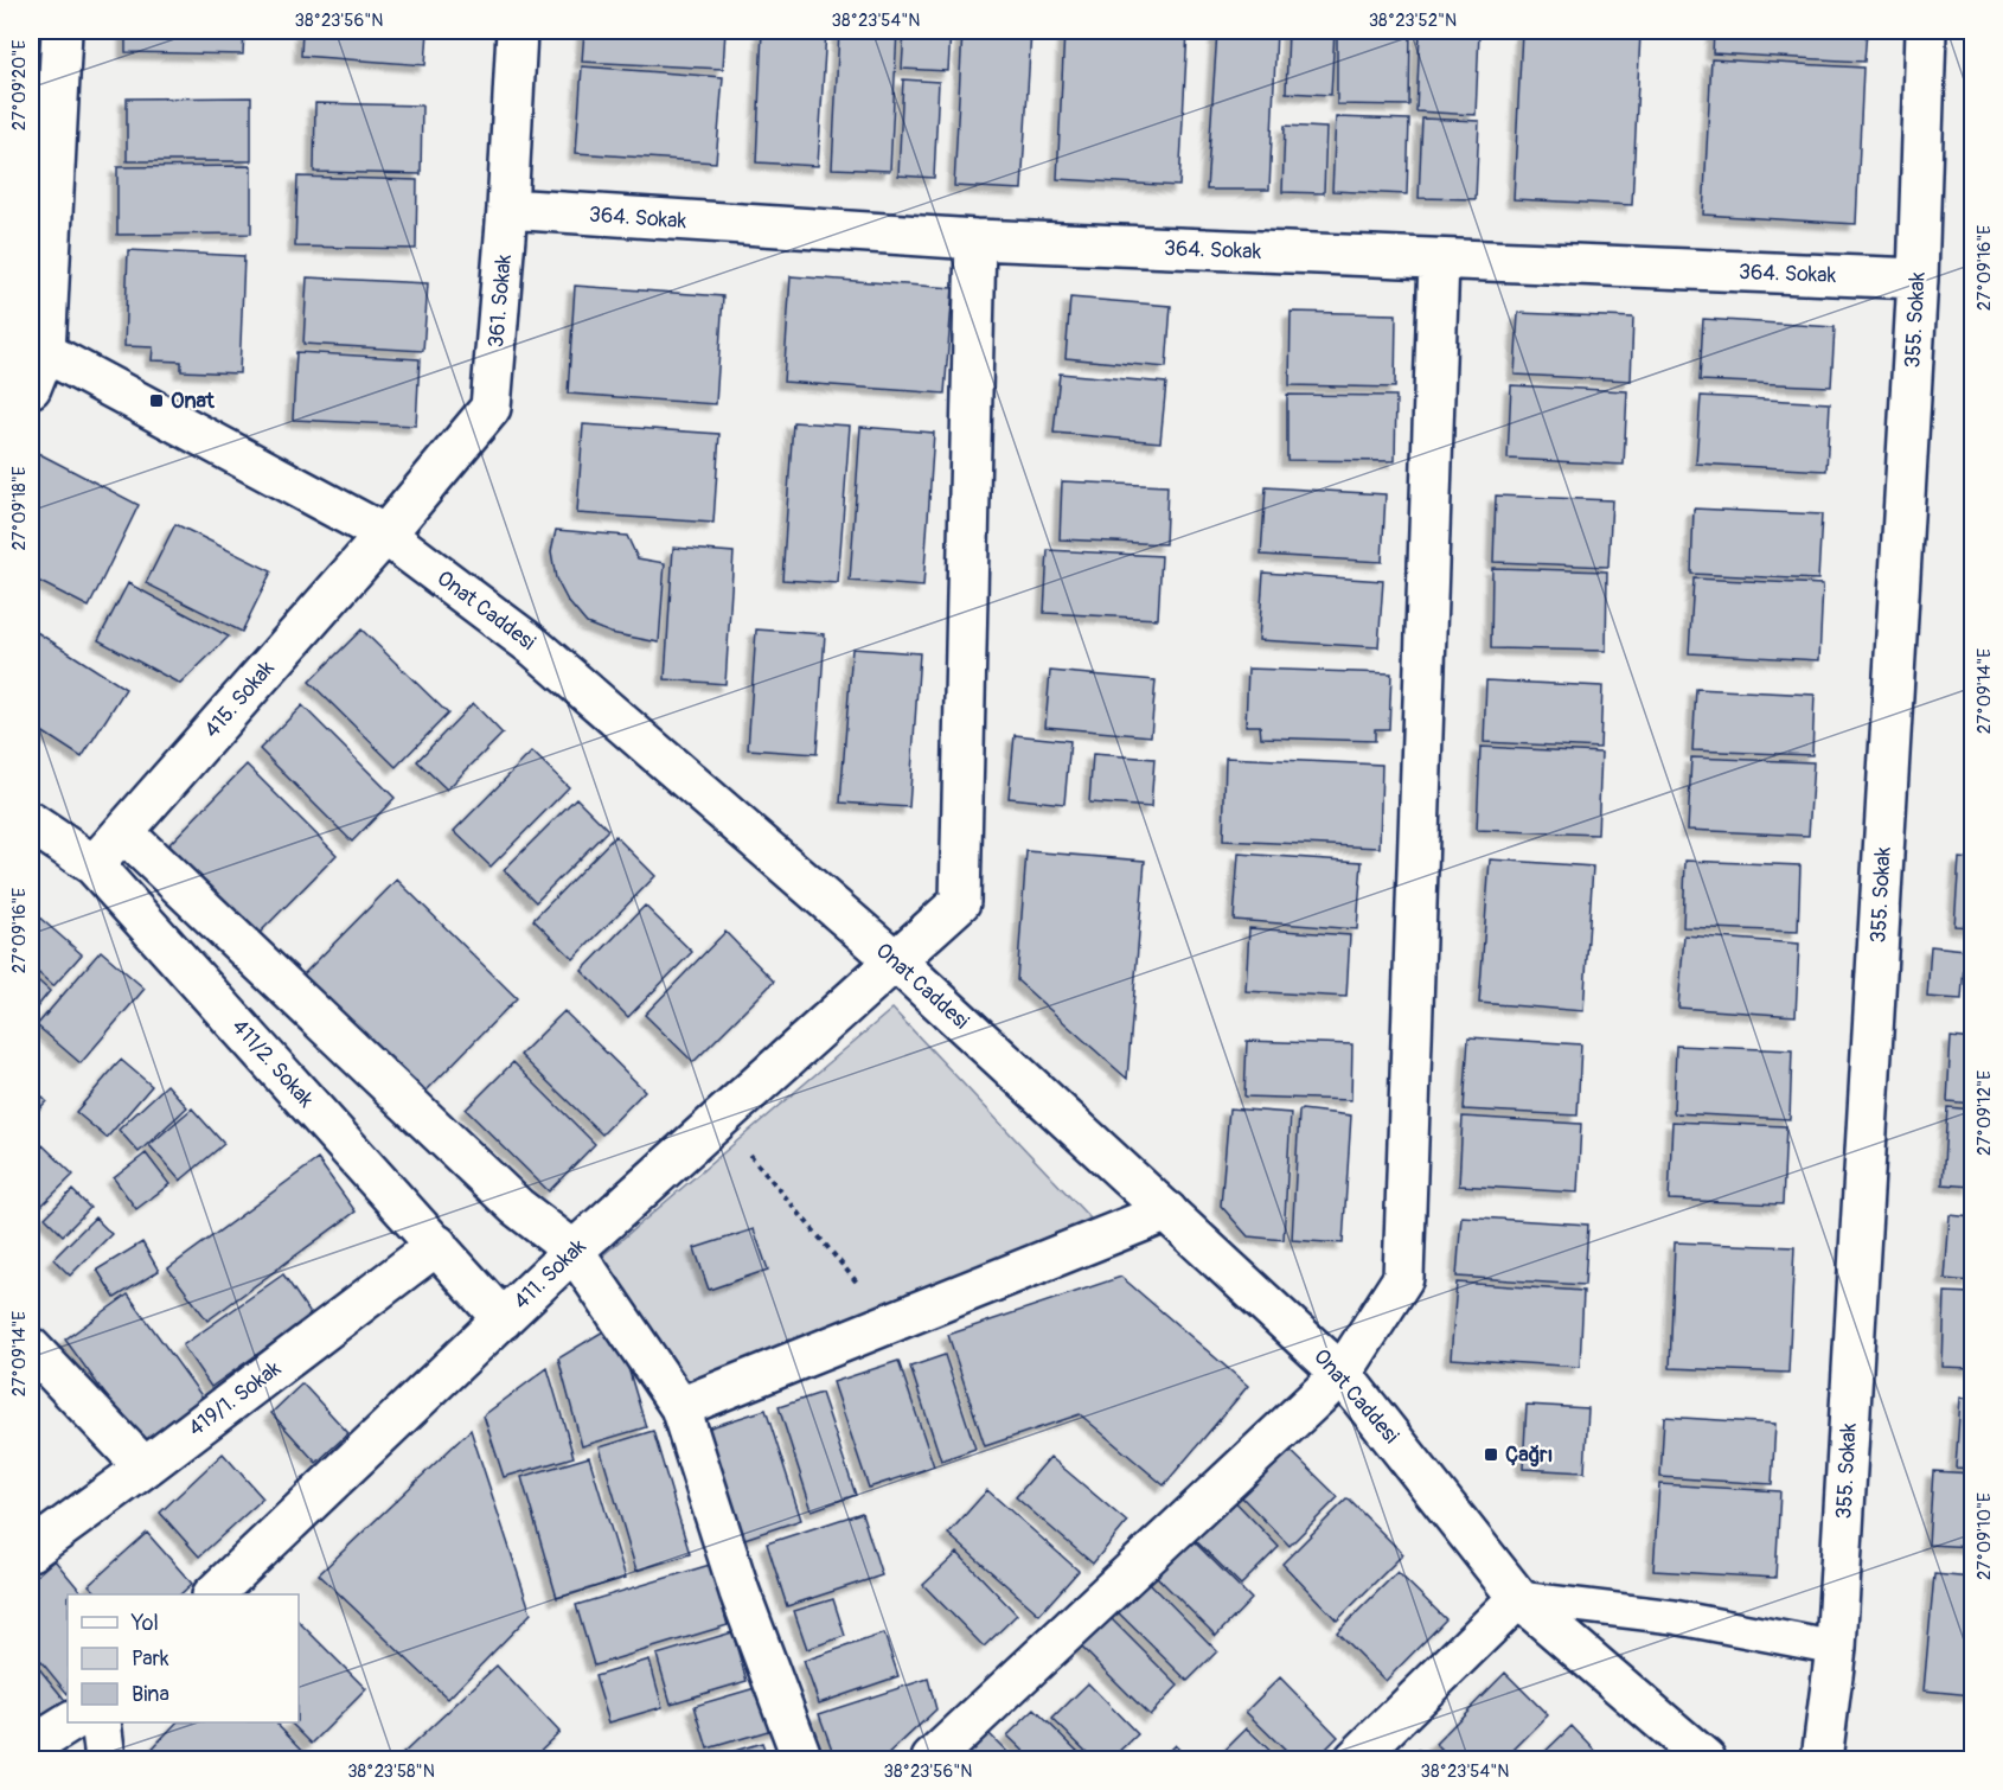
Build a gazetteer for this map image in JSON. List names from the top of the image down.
{
  "streets": {
    "street": [
      "364. Sokak",
      "361. Sokak",
      "355. Sokak",
      "Onat Caddesi",
      "415. Sokak",
      "411/2. Sokak",
      "411. Sokak",
      "419/1. Sokak"
    ]
  },
  "crossings": [
    ["364. Sokak", "361. Sokak"],
    ["364. Sokak", "355. Sokak"],
    ["364. Sokak", "411. Sokak"],
    ["361. Sokak", "Onat Caddesi"],
    ["361. Sokak", "415. Sokak"],
    ["Onat Caddesi", "415. Sokak"],
    ["Onat Caddesi", "411. Sokak"],
    ["415. Sokak", "411/2. Sokak"],
    ["411/2. Sokak", "411. Sokak"],
    ["411/2. Sokak", "419/1. Sokak"]
  ],
  "places": {
    "transit": ["Onat", "Çağrı"]
  },
  "legend": ["Yol", "Park", "Bina"],
  "coordinates": [
    "38°23'56\"N",
    "38°23'54\"N",
    "38°23'52\"N",
    "27°09'20\"E",
    "27°09'16\"E",
    "27°09'18\"E",
    "27°09'14\"E",
    "27°09'12\"E",
    "27°09'10\"E",
    "38°23'58\"N"
  ]
}
